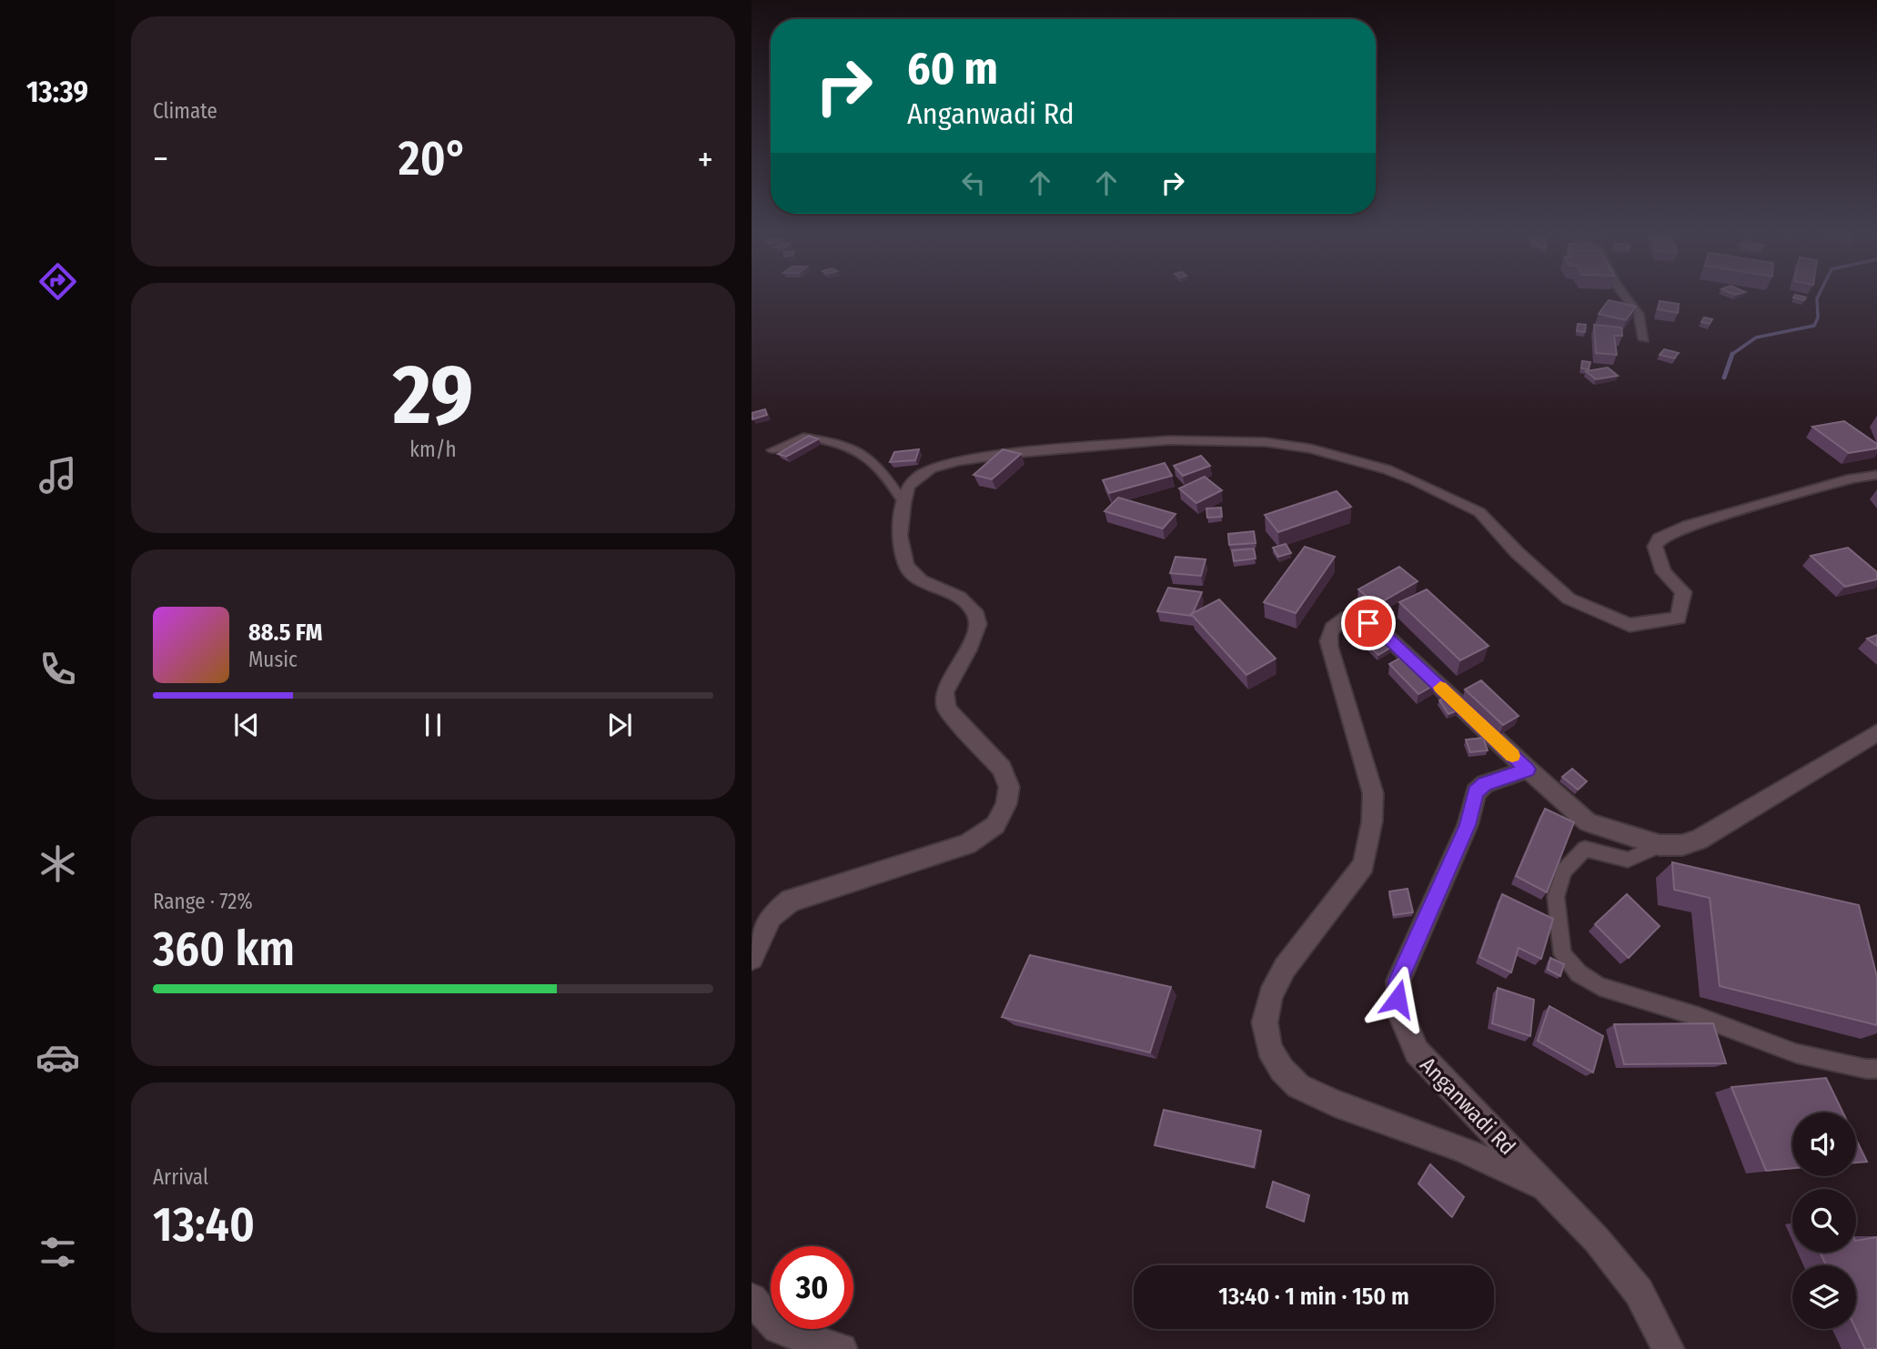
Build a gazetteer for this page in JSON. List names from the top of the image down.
{
  "streets": {
    "street": ["Anganwadi Rd"]
  },
  "page": {
    "tabs": "13:39",
    "tile": [
      "Climate",
      ["29", "km/h"],
      ["Range · 72%", "360 km"],
      ["Arrival", "13:40"]
    ],
    "turn": ["60 m", "Anganwadi Rd"],
    "heat": ["−", "20°", "+"],
    "song": ["88.5 FM", "Music"],
    "limit": "30",
    "trip": "13:40 · 1 min · 150 m"
  }
}
